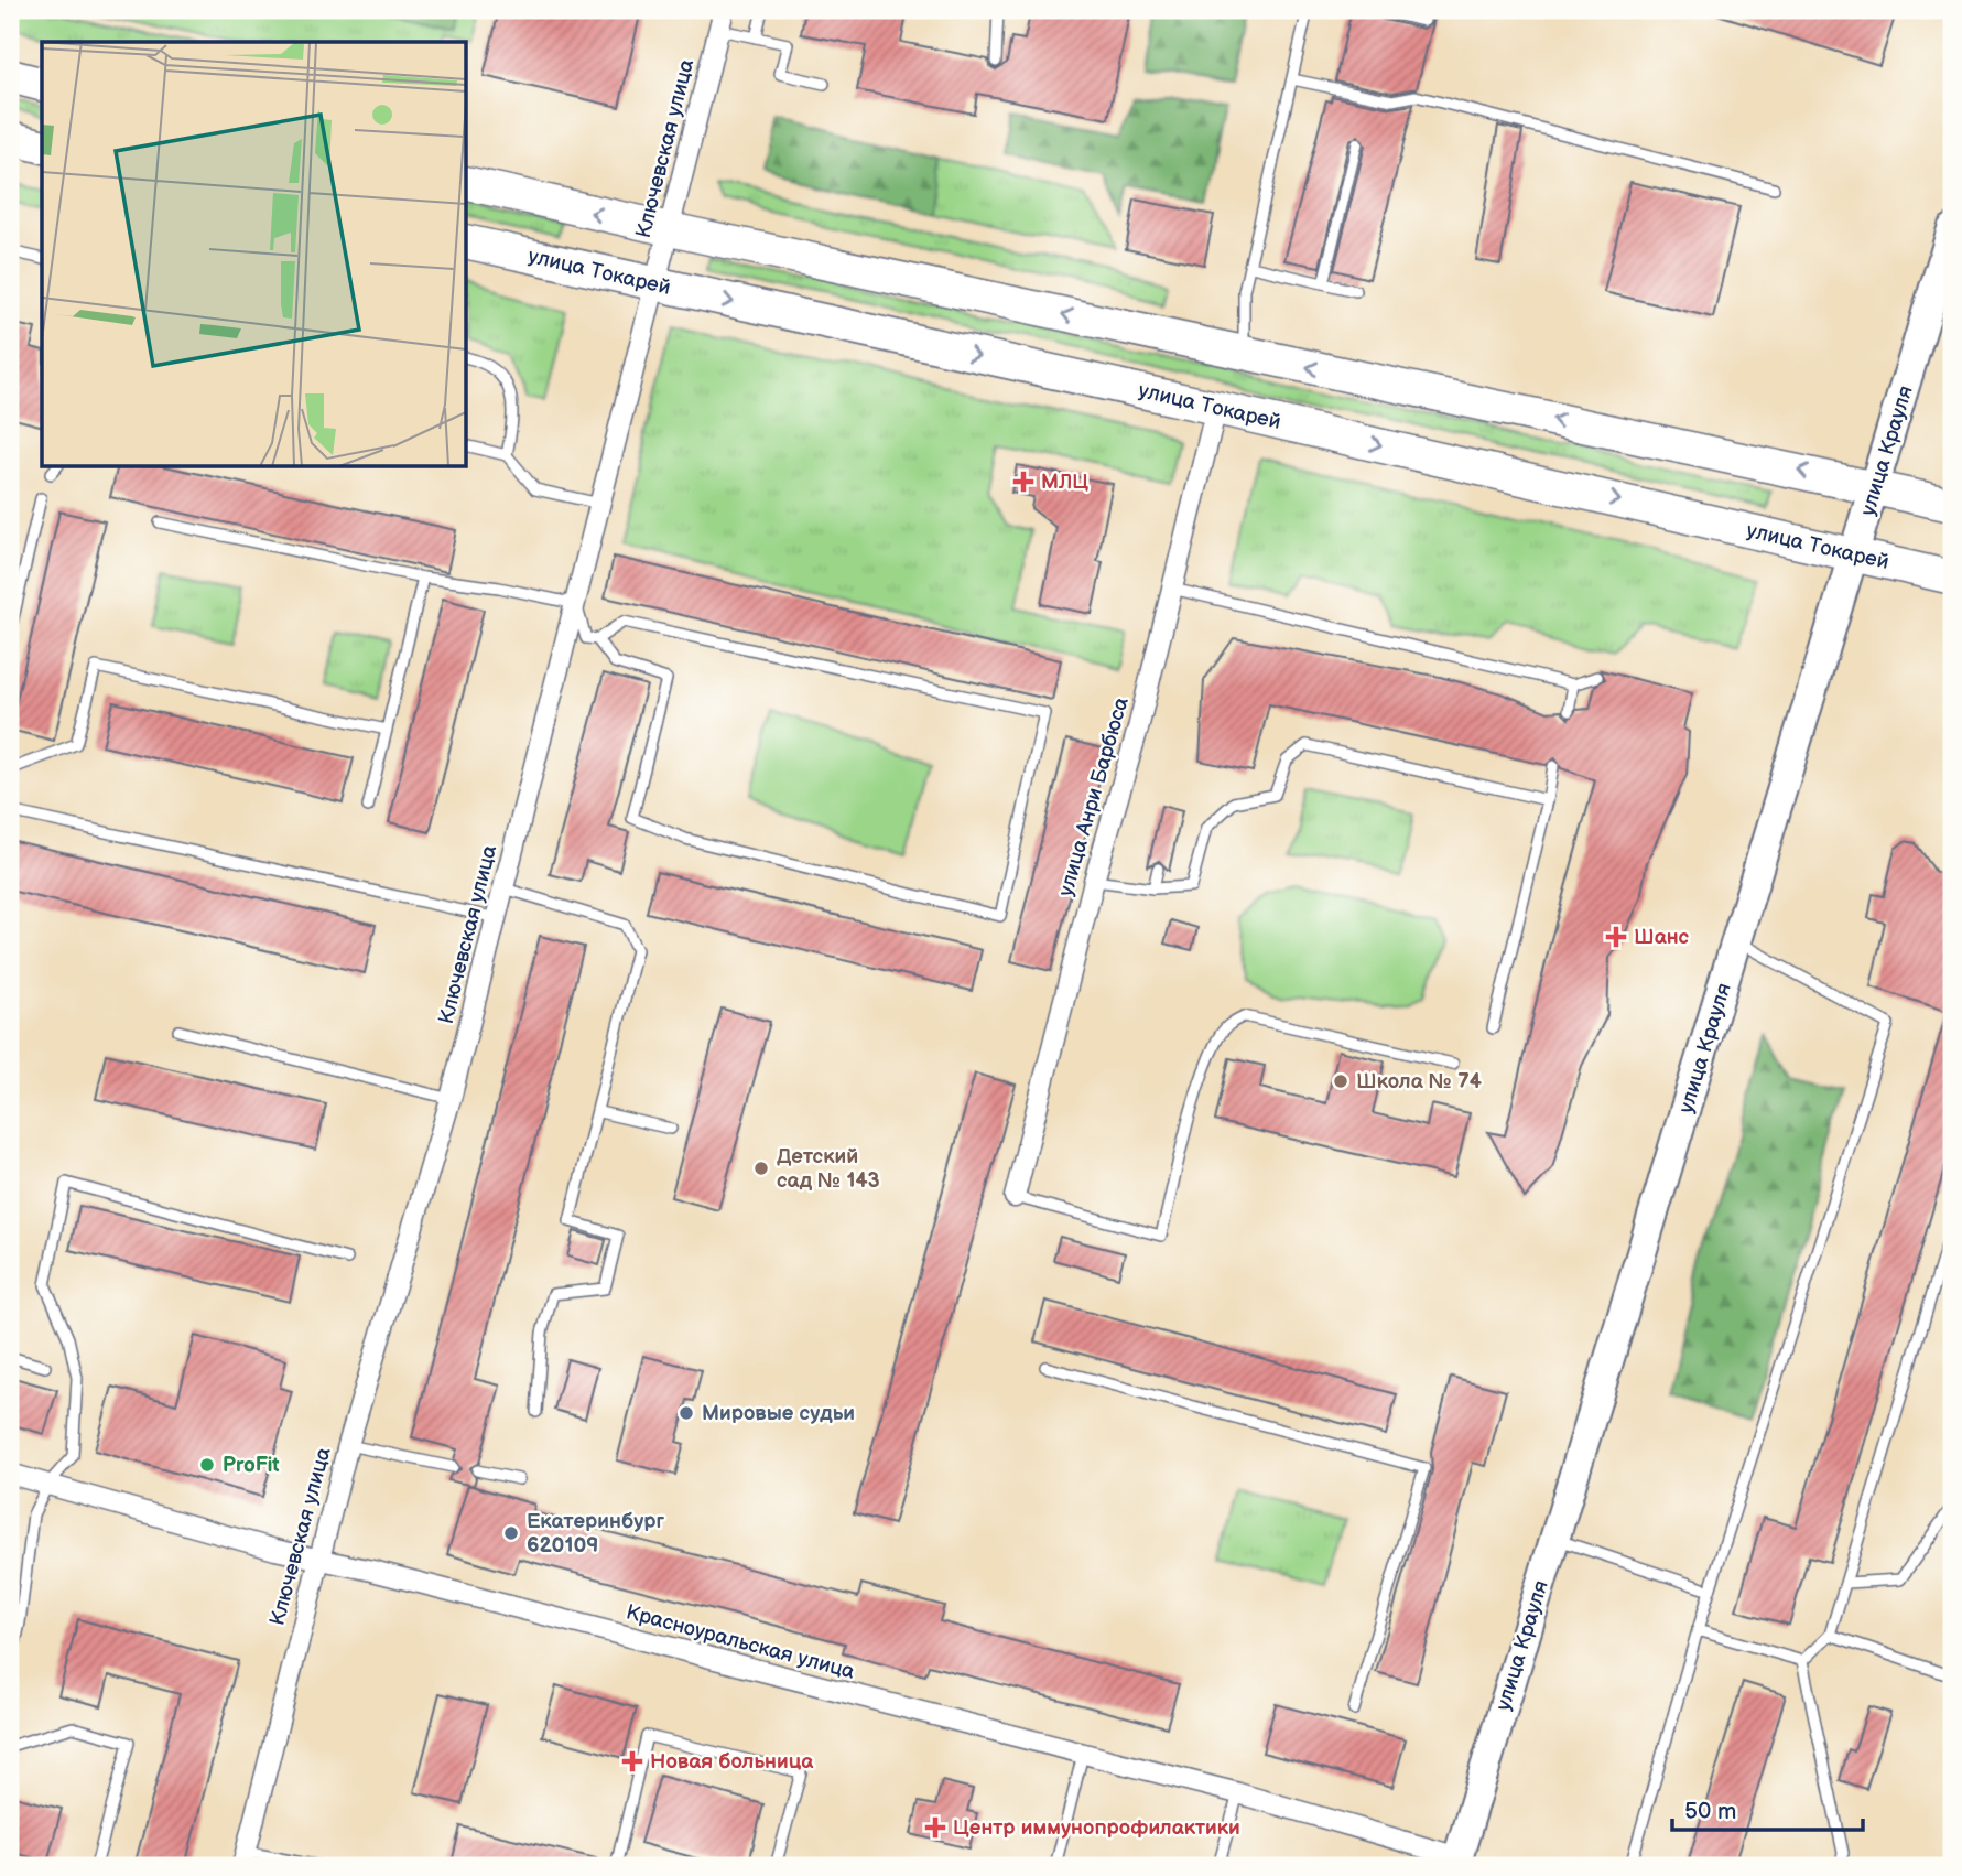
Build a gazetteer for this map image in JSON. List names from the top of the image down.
{
  "streets": {
    "main road": ["улица Токарей", "улица Крауля"],
    "street": ["Ключевская улица", "улица Анри Барбюса", "Красноуральская улица"]
  },
  "crossings": [
    ["Ключевская улица", "улица Токарей"],
    ["Ключевская улица", "Красноуральская улица"],
    ["улица Токарей", "улица Крауля"],
    ["улица Токарей", "улица Анри Барбюса"],
    ["улица Крауля", "Красноуральская улица"]
  ],
  "places": {
    "health": [
      "МЛЦ",
      "Шанс",
      "Новая больница",
      "Центр иммунопрофилактики"
    ],
    "other": [
      "Школа № 74",
      "Детский сад № 143",
      "Мировые судьи",
      "ProFit",
      "Екатеринбург 620109"
    ]
  },
  "scale_bar": "50 m"
}
